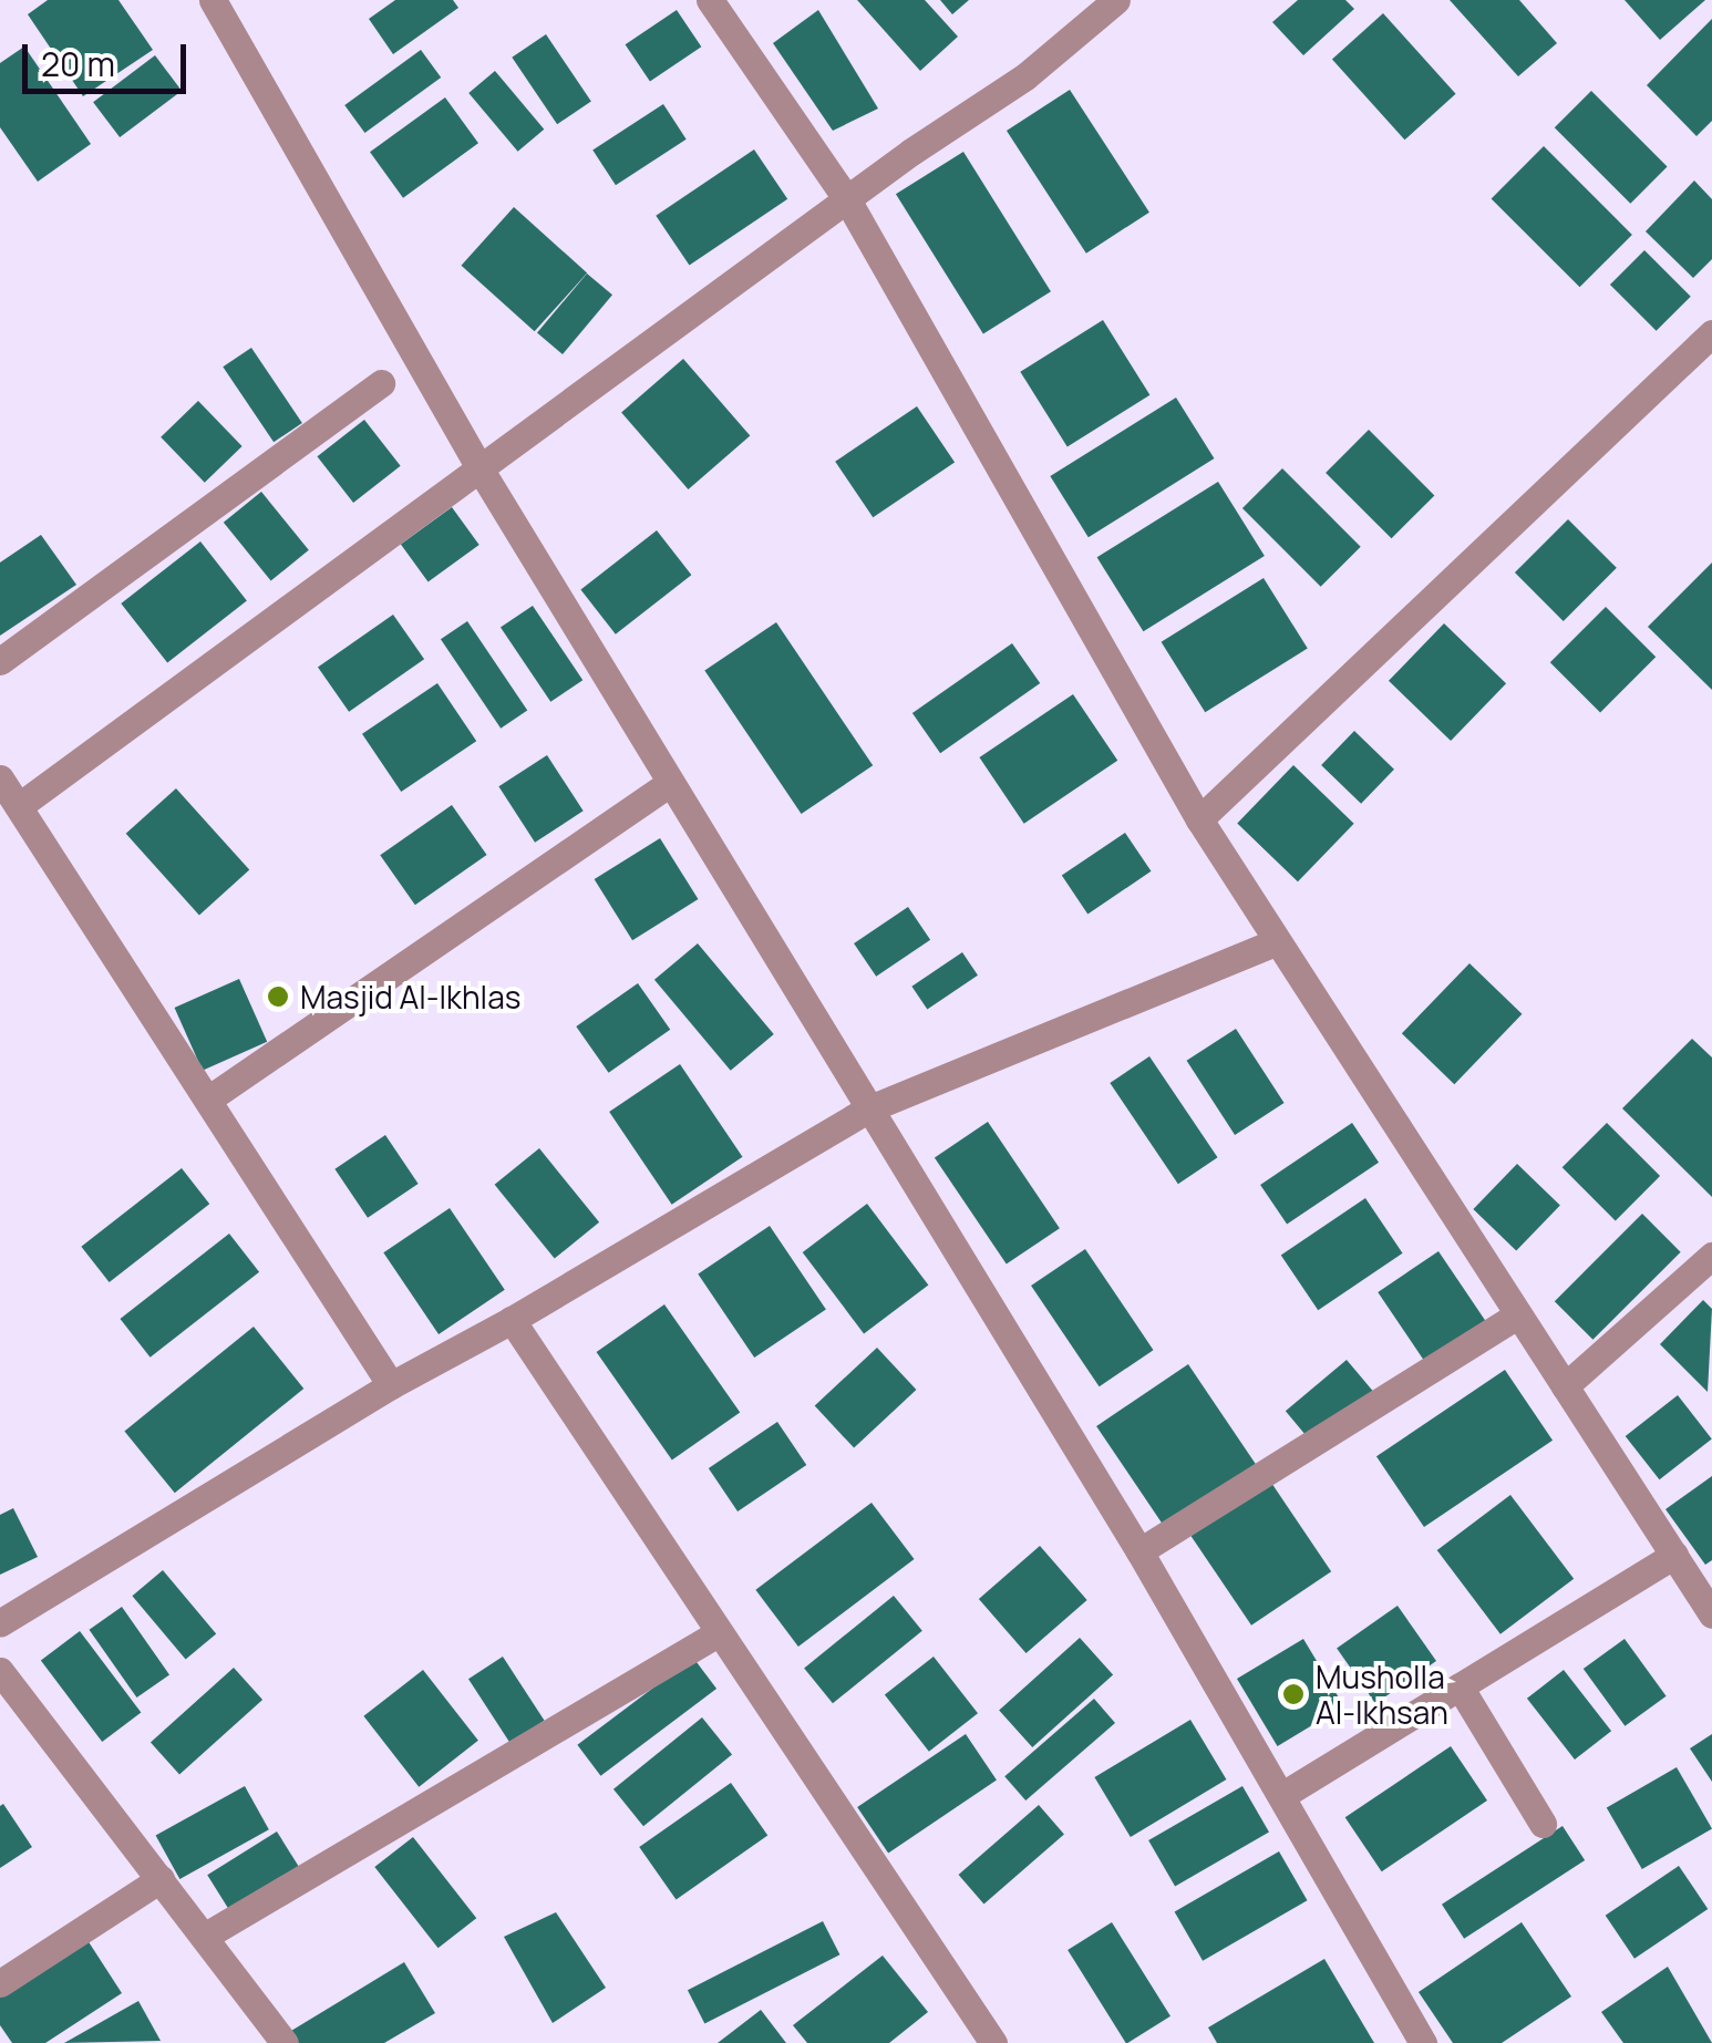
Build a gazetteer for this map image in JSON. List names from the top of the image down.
{
  "places": ["Masjid Al-Ikhlas", "Musholla Al-Ikhsan"],
  "scale_bar": "20 m"
}
